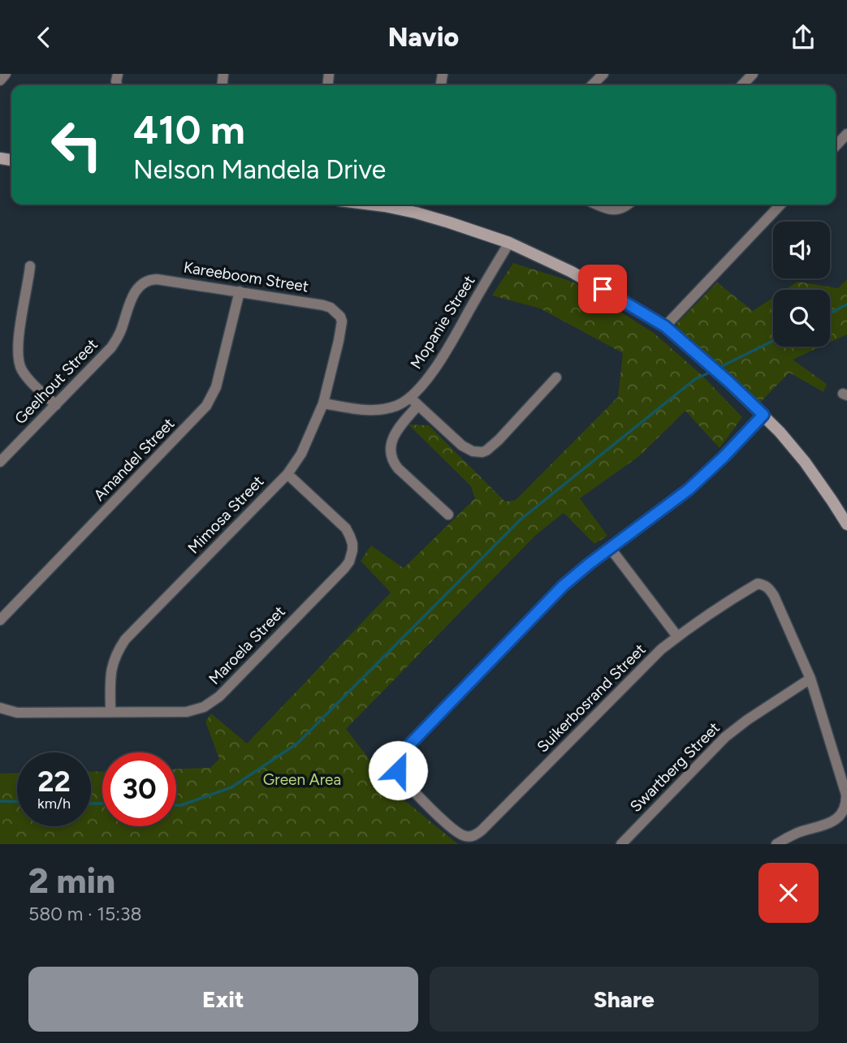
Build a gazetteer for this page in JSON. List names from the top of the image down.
{
  "streets": {
    "street": [
      "Kareeboom Street",
      "Mopanie Street",
      "Geelhout Street",
      "Amandel Street",
      "Mimosa Street",
      "Maroela Street",
      "Suikerbosrand Street",
      "Swartberg Street"
    ]
  },
  "crossings": [
    ["Kareeboom Street", "Geelhout Street"],
    ["Kareeboom Street", "Amandel Street"],
    ["Kareeboom Street", "Mimosa Street"],
    ["Mopanie Street", "Mimosa Street"],
    ["Mimosa Street", "Maroela Street"],
    ["Suikerbosrand Street", "Swartberg Street"]
  ],
  "parks": ["Green Area"],
  "page": {
    "header": "Navio",
    "turn": ["410 m", "Nelson Mandela Drive"],
    "speed": "22 km/h",
    "limit": "30",
    "heading": ["2 min", "580 m · 15:38"],
    "buttons": ["Exit", "Share"]
  }
}
